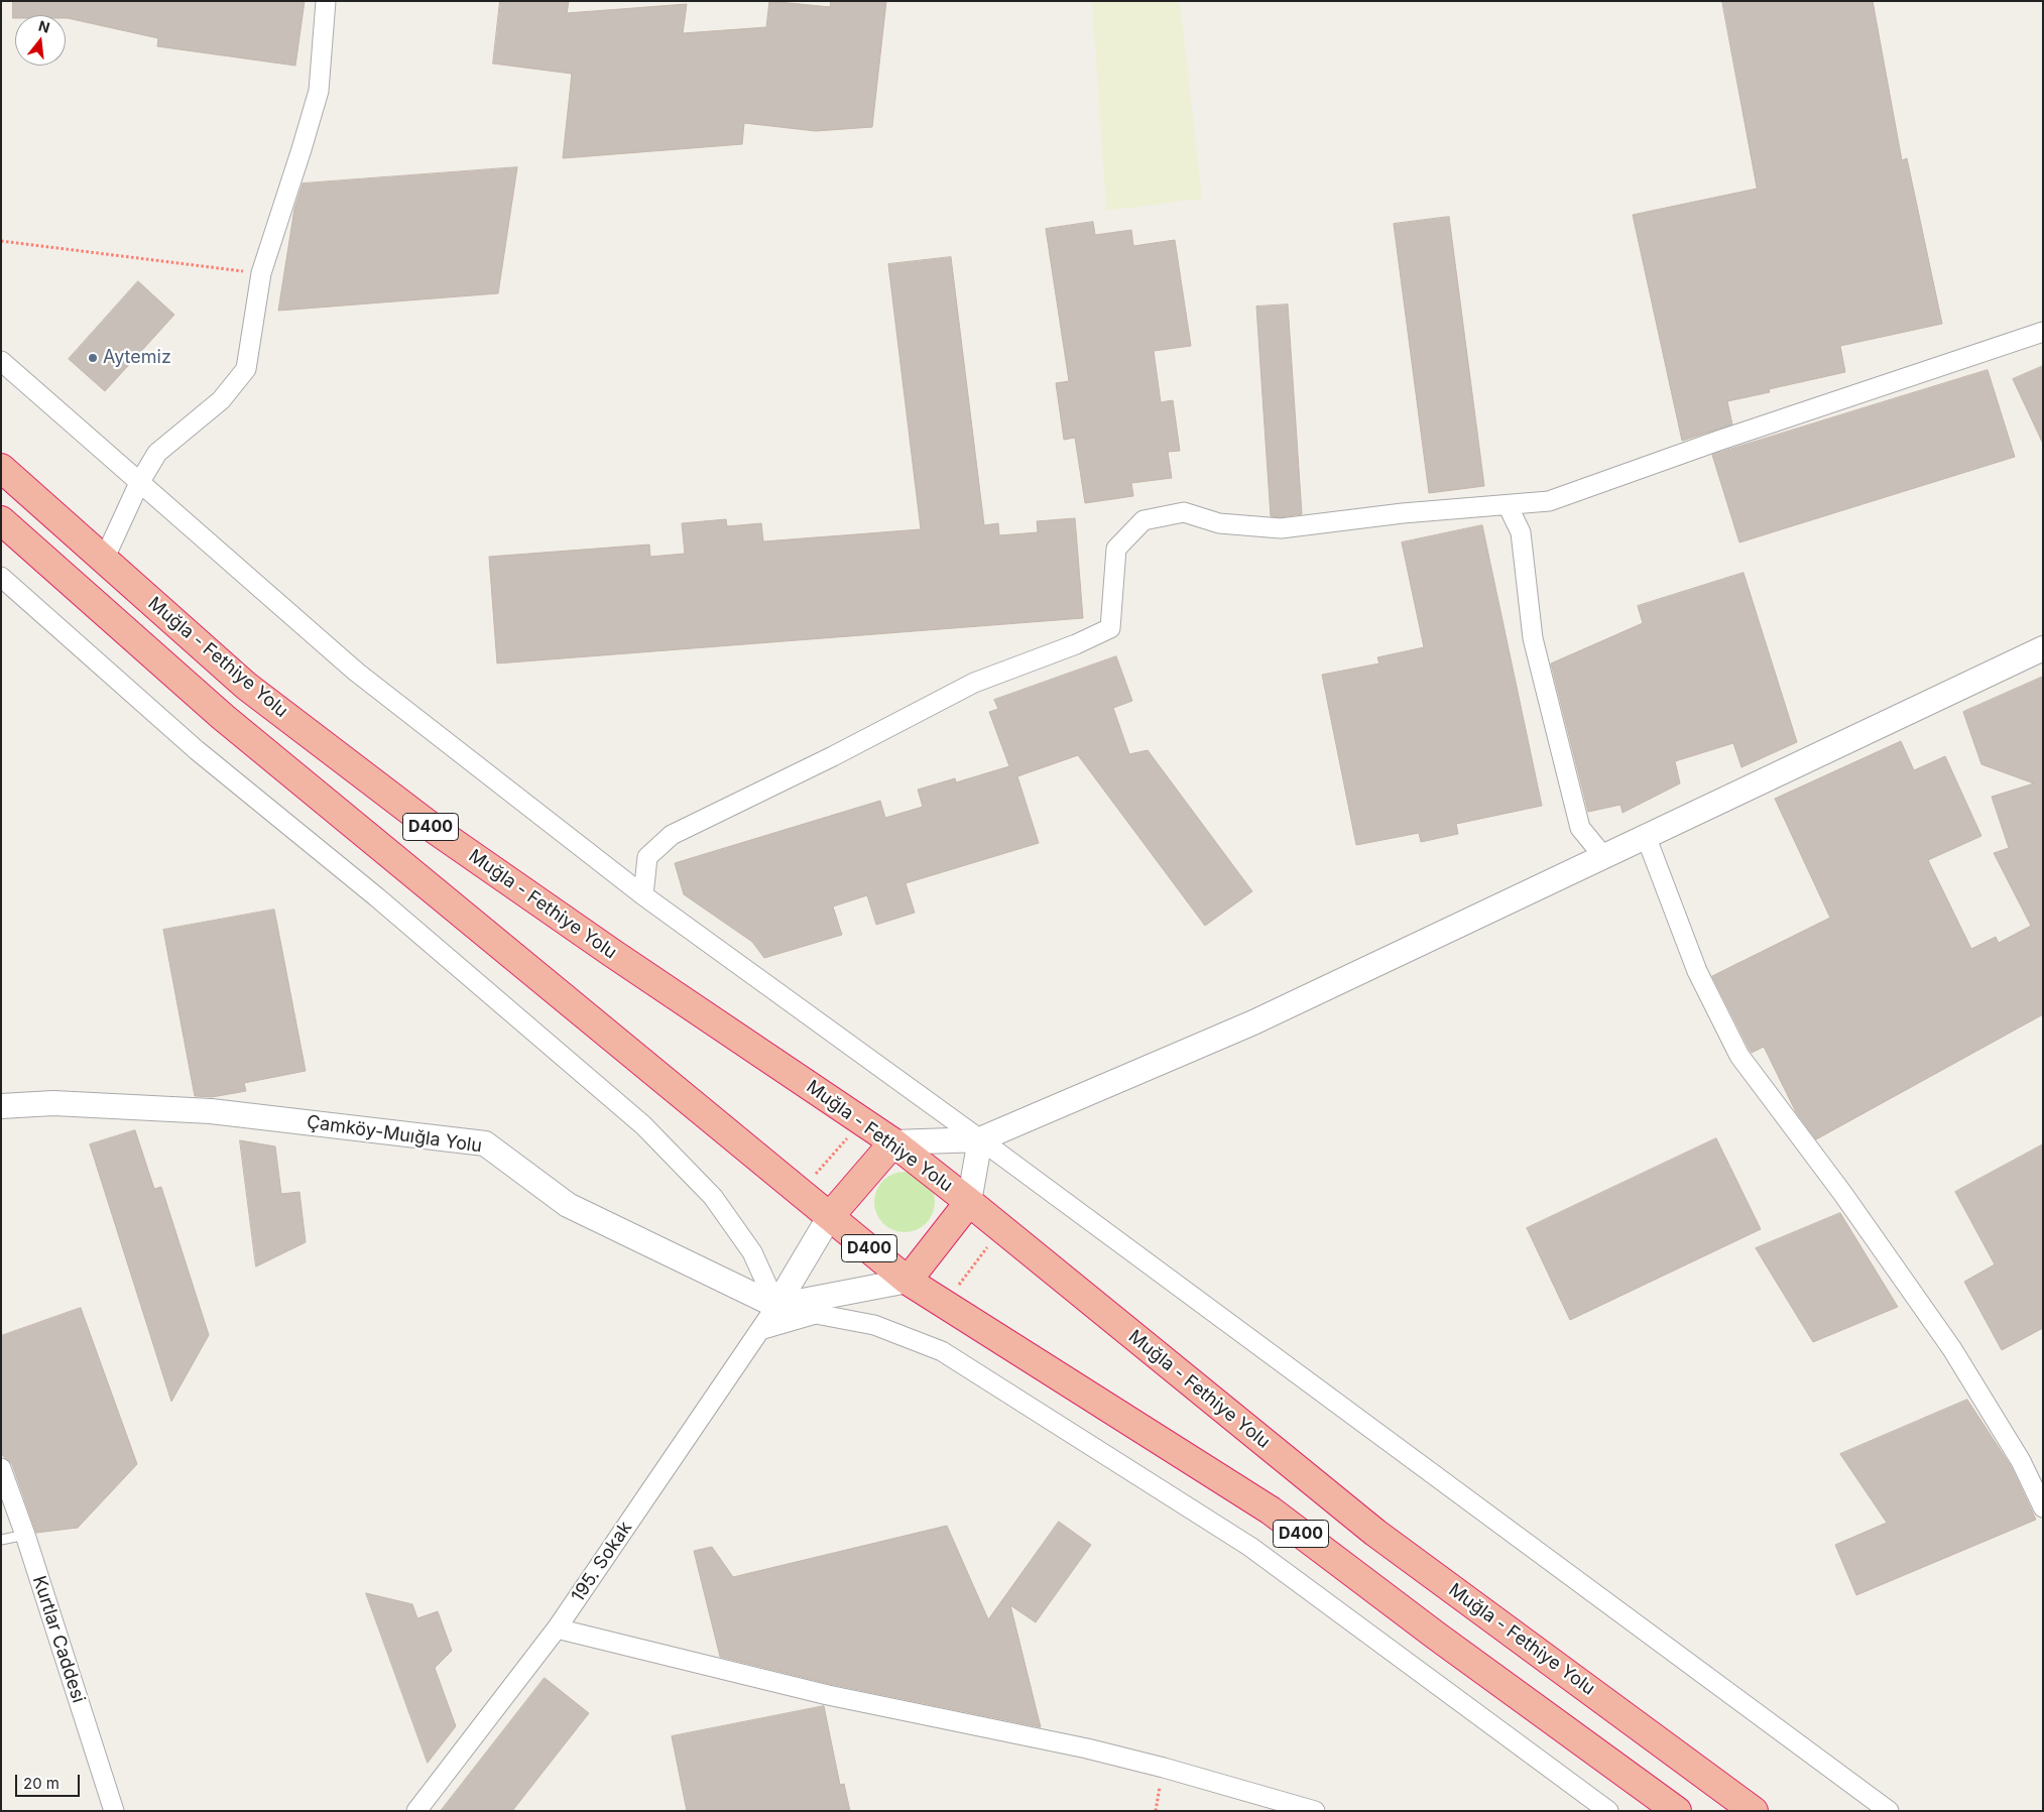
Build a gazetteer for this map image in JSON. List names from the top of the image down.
{
  "streets": {
    "highway": ["Muğla - Fethiye Yolu", "D400"],
    "street": ["Çamköy-Muığla Yolu", "195. Sokak", "Kurtlar Caddesi"]
  },
  "crossings": [
    ["Çamköy-Muığla Yolu", "195. Sokak"]
  ],
  "places": ["Aytemiz"],
  "scale_bar": "20 m",
  "north": "top"
}
